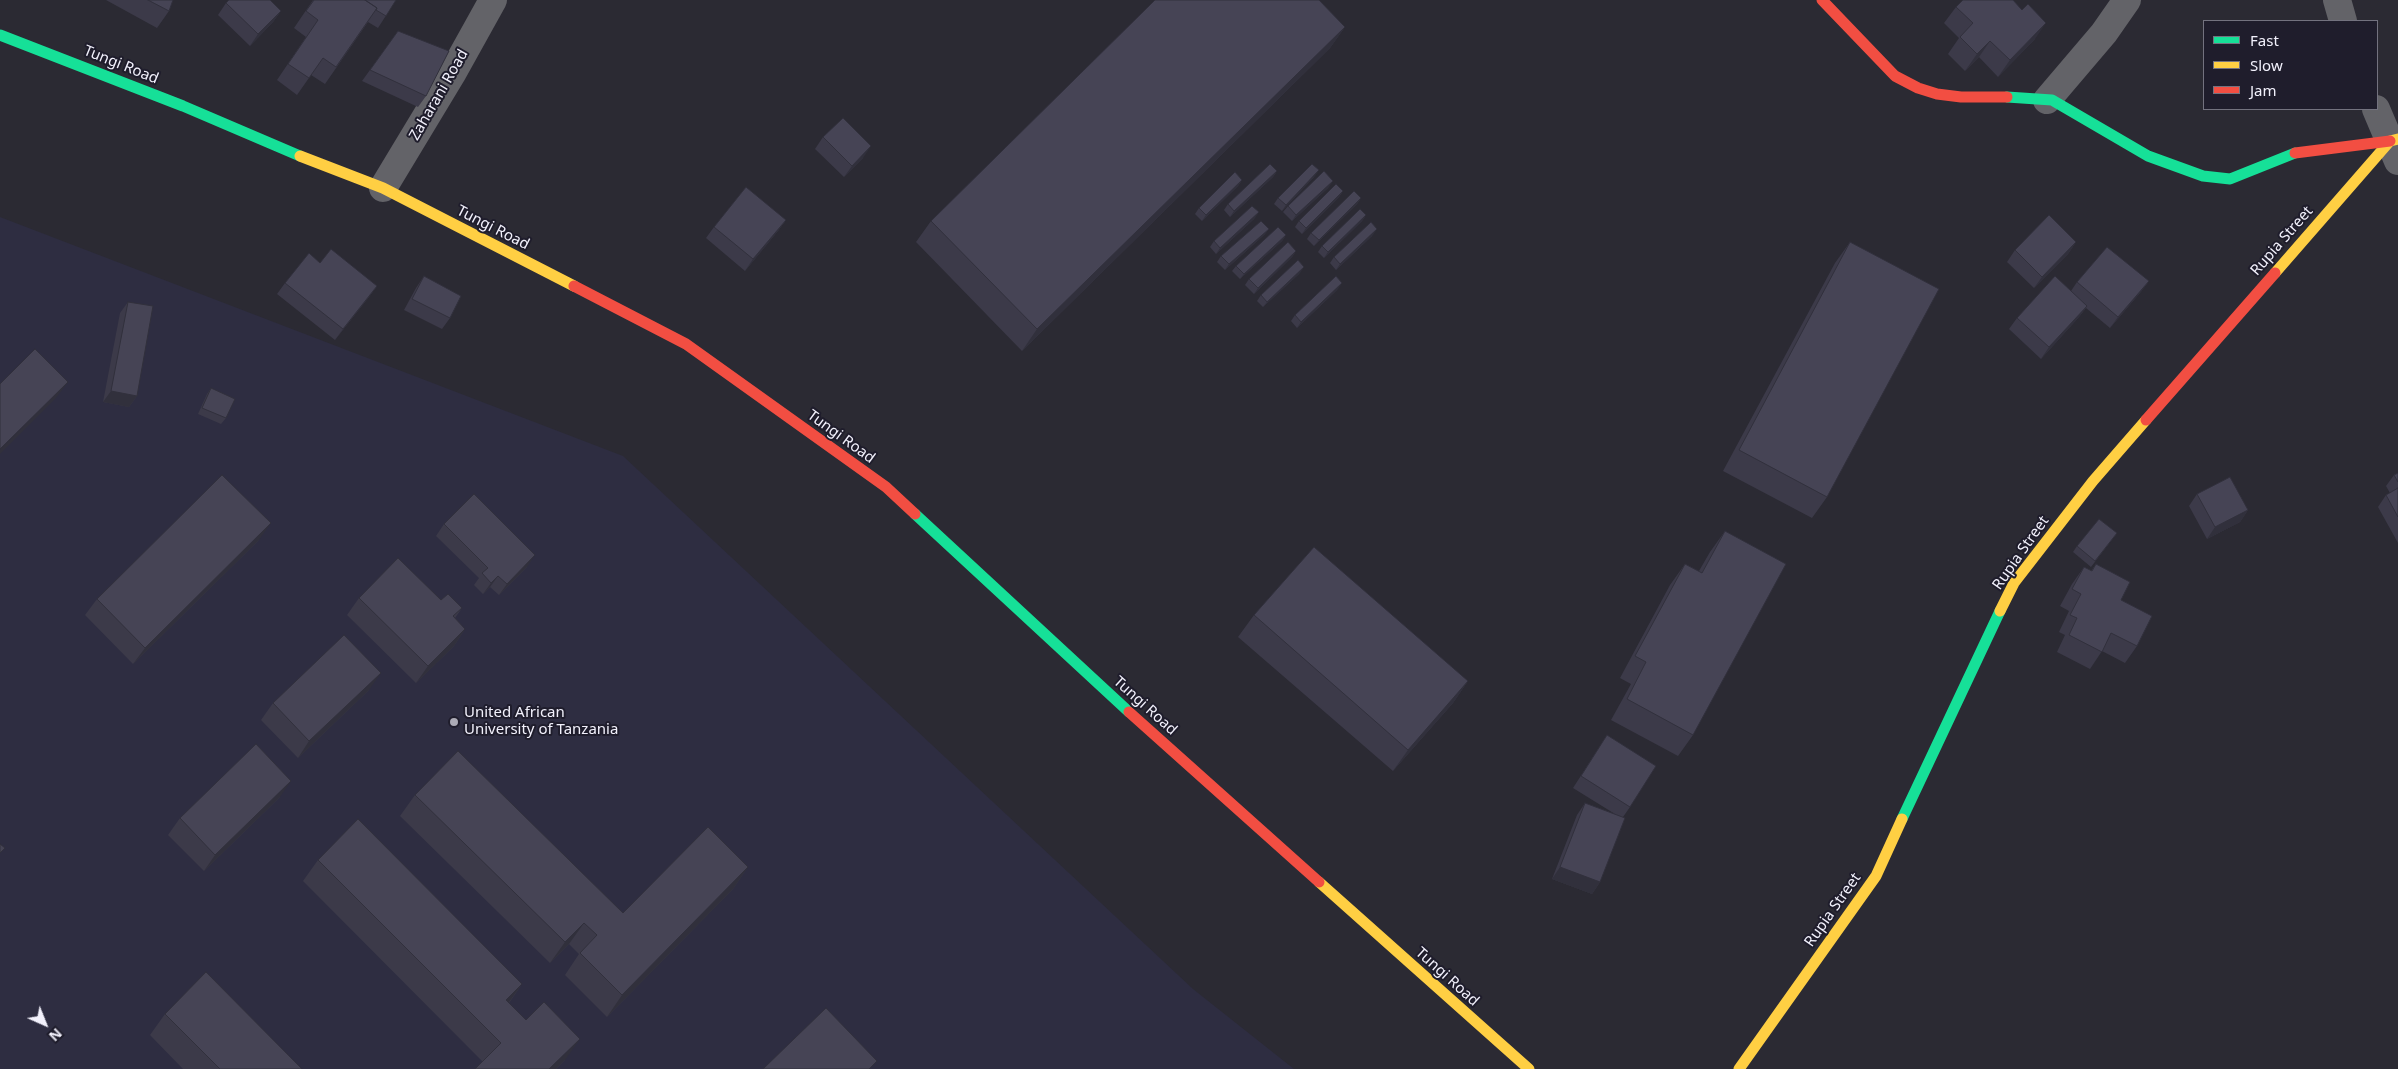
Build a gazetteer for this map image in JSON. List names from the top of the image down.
{
  "streets": {
    "main road": ["Tungi Road", "Rupia Street"],
    "street": ["Zaharani Road"]
  },
  "crossings": [
    ["Tungi Road", "Zaharani Road"]
  ],
  "places": ["United African University of Tanzania"],
  "legend": ["Fast", "Slow", "Jam"],
  "north": "bottom right"
}
